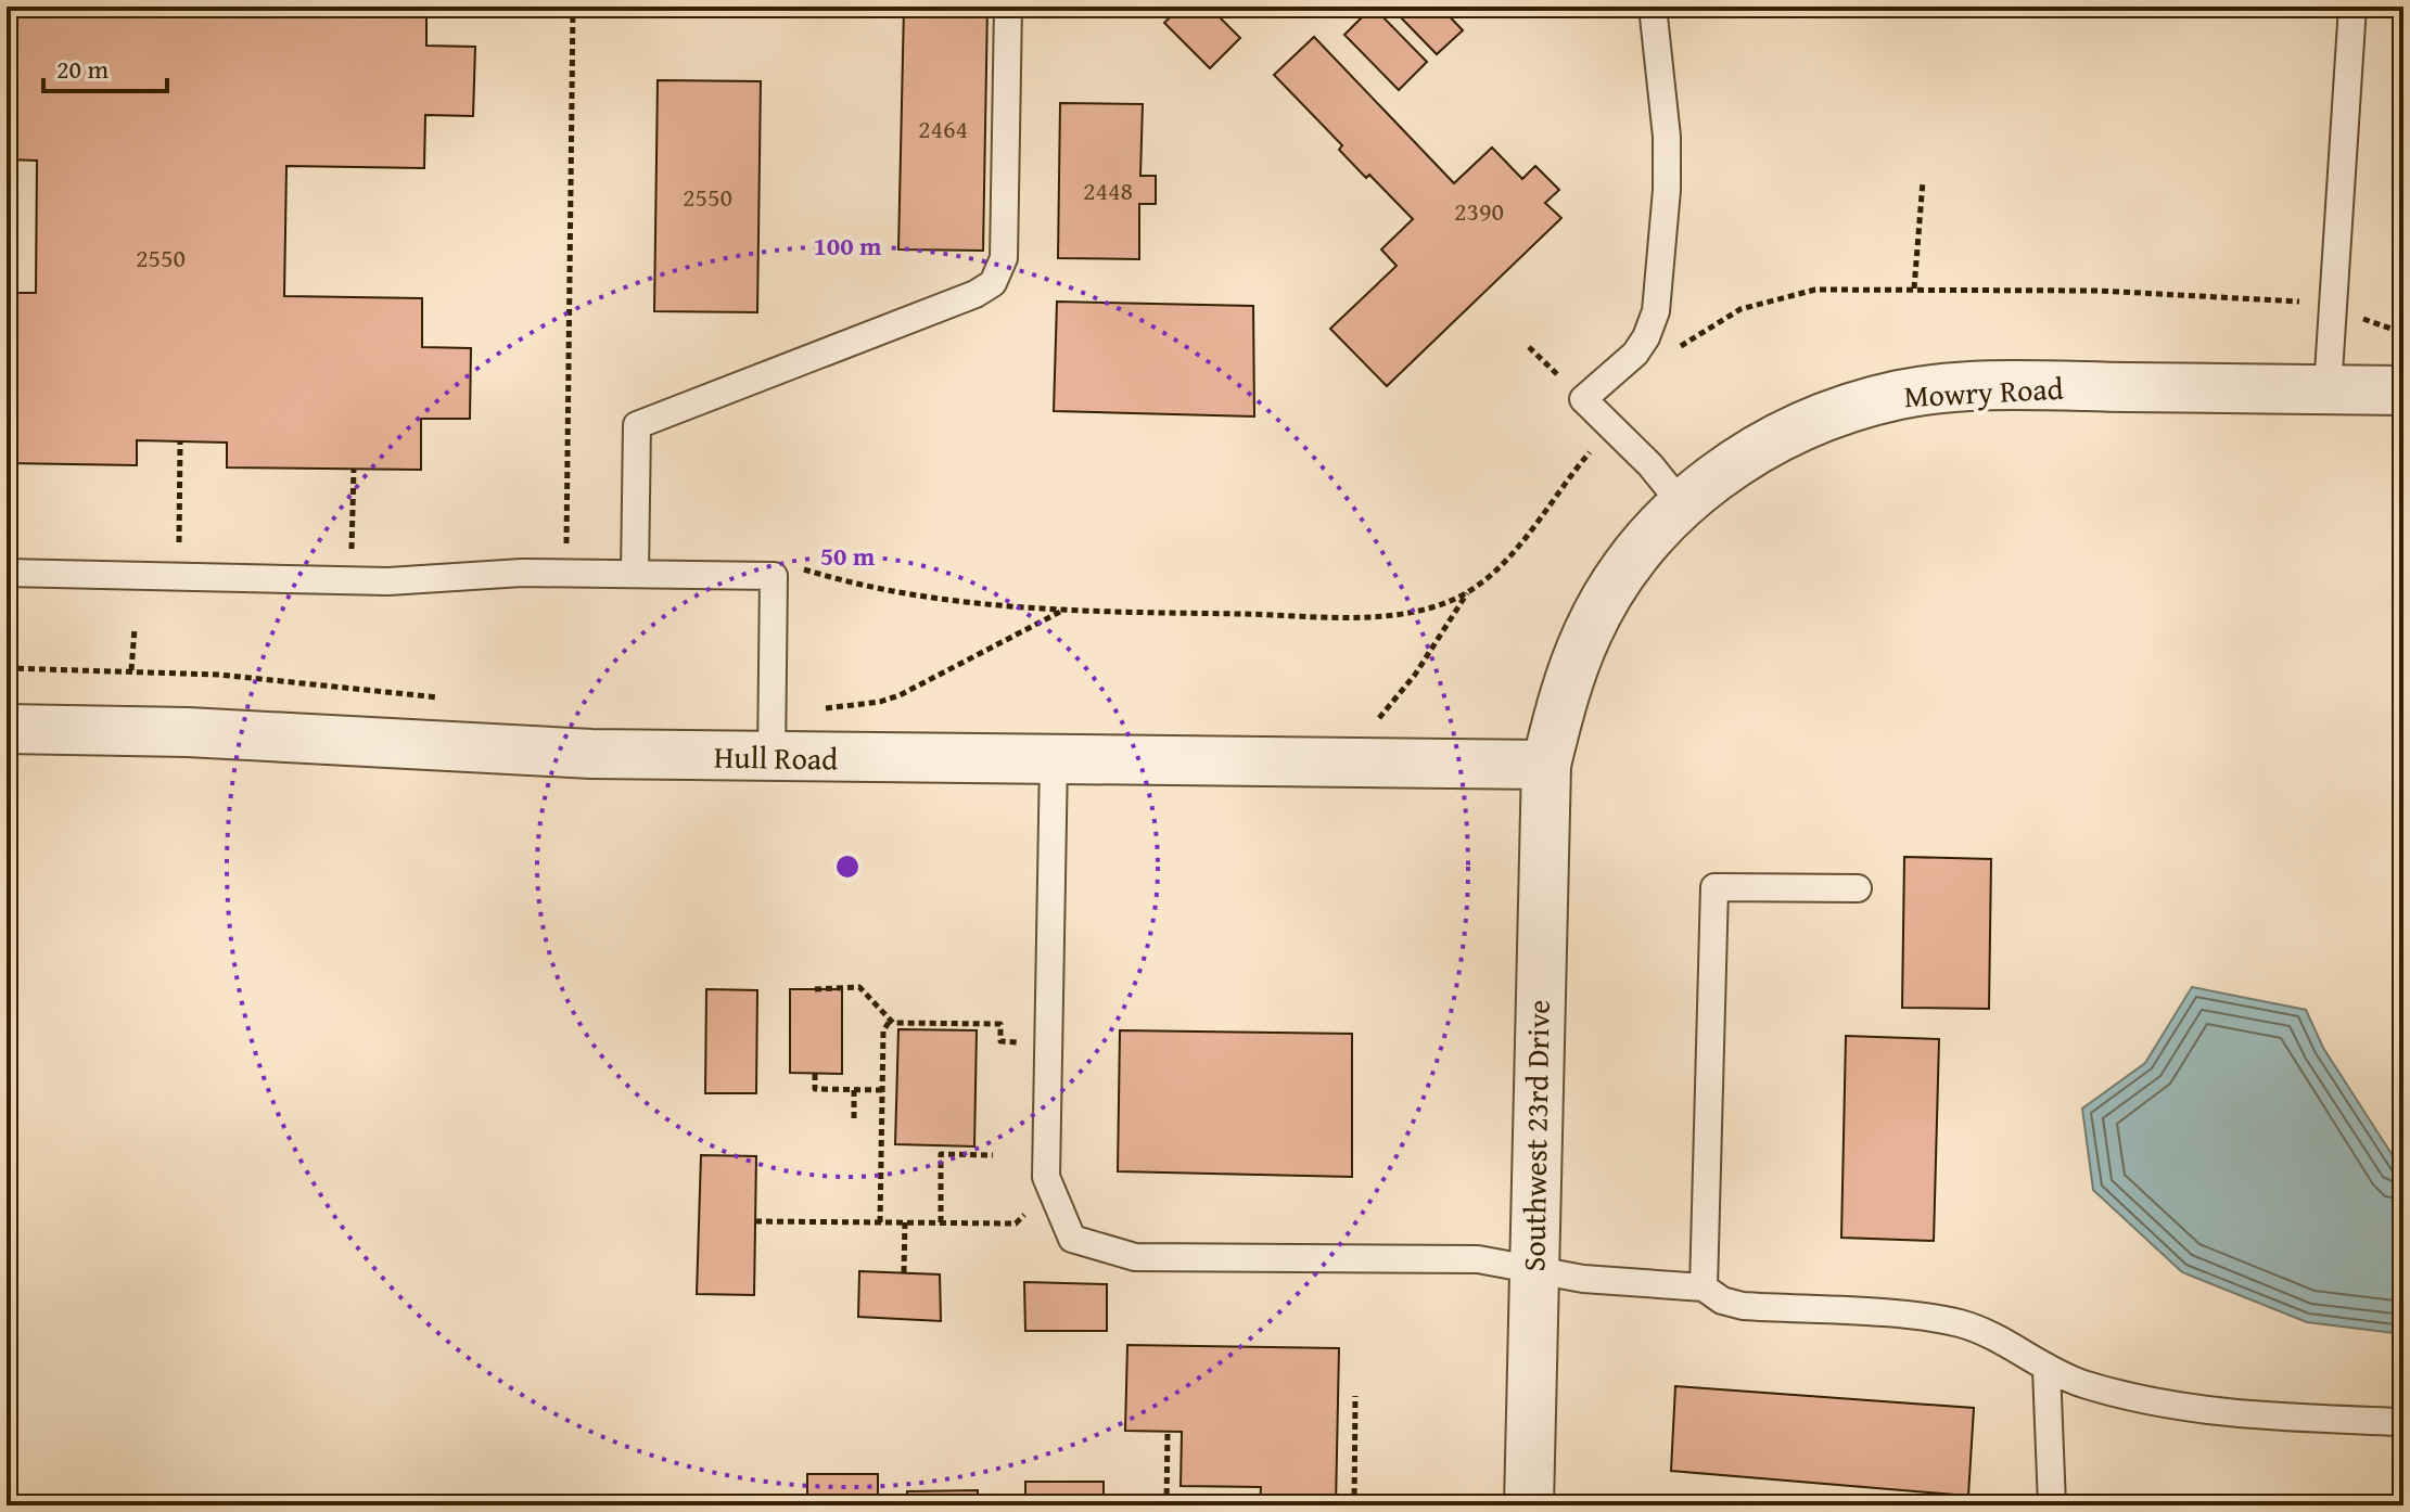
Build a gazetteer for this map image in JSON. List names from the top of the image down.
{
  "streets": {
    "street": ["Mowry Road", "Hull Road", "Southwest 23rd Drive"]
  },
  "crossings": [
    ["Mowry Road", "Hull Road"],
    ["Mowry Road", "Southwest 23rd Drive"],
    ["Hull Road", "Southwest 23rd Drive"]
  ],
  "house_numbers": [
    "2464",
    "2448",
    "2550",
    "2390",
    "2550"
  ],
  "scale_bar": "20 m",
  "rings": ["100 m", "50 m"]
}
